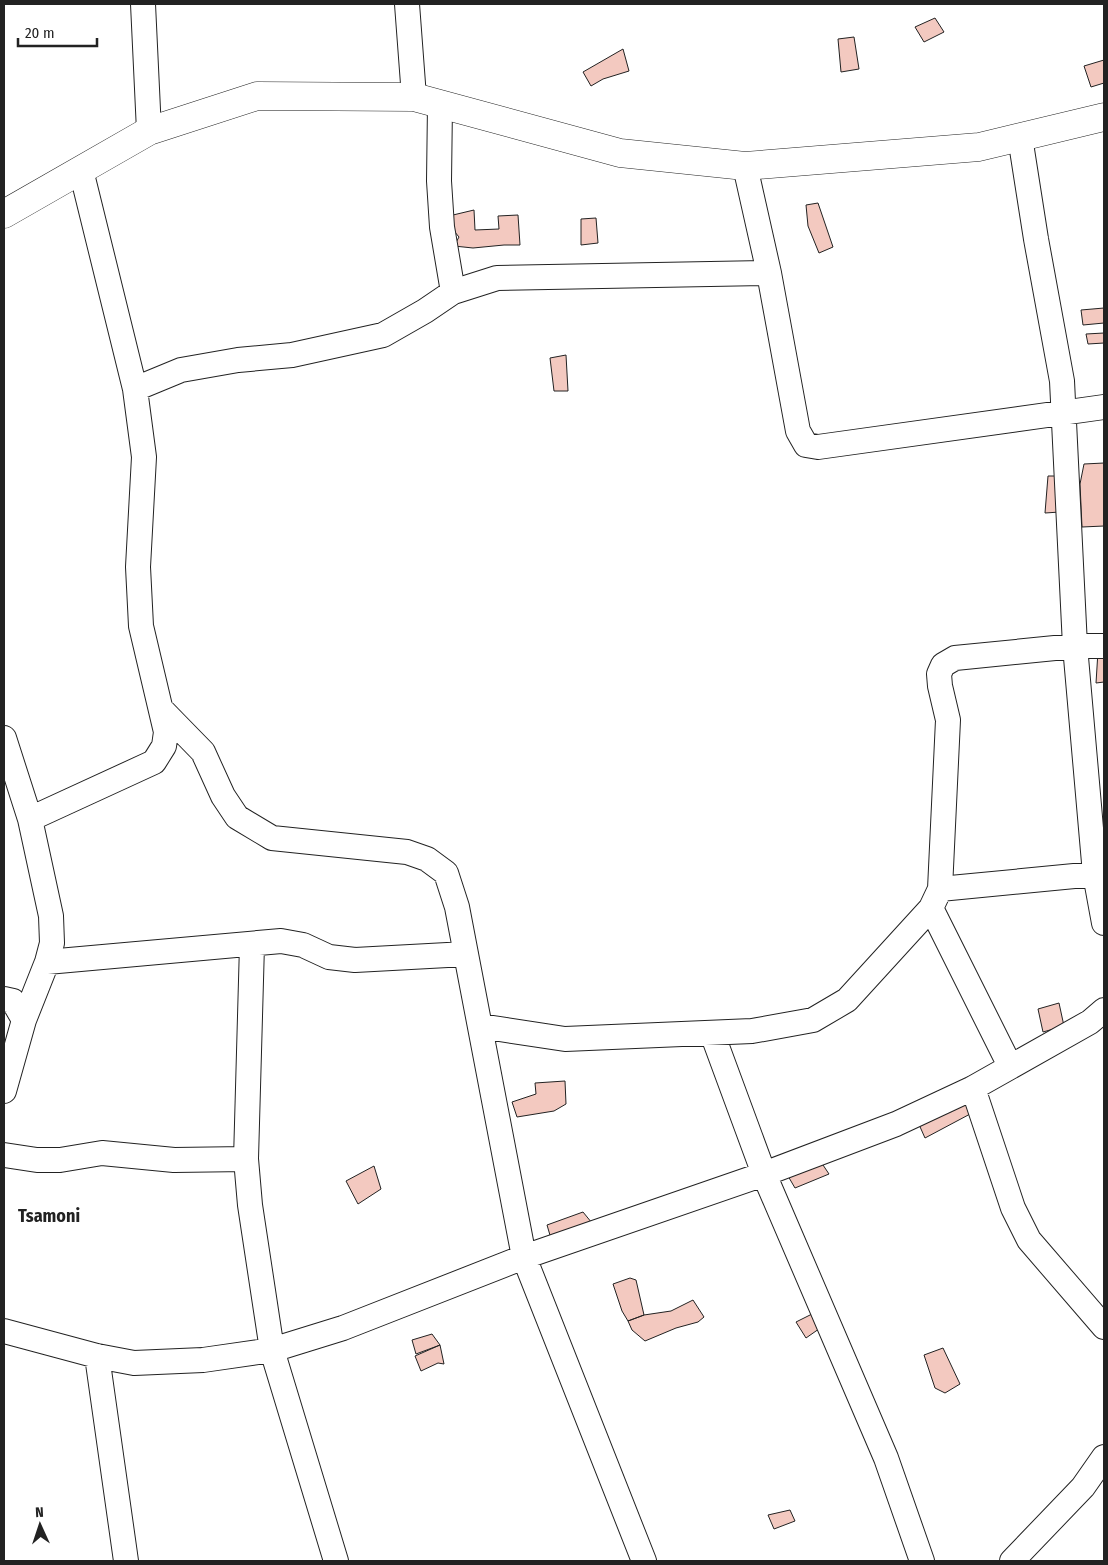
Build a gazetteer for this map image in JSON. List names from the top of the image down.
{
  "districts": ["Tsamoni"],
  "scale_bar": "20 m",
  "north": "top"
}
